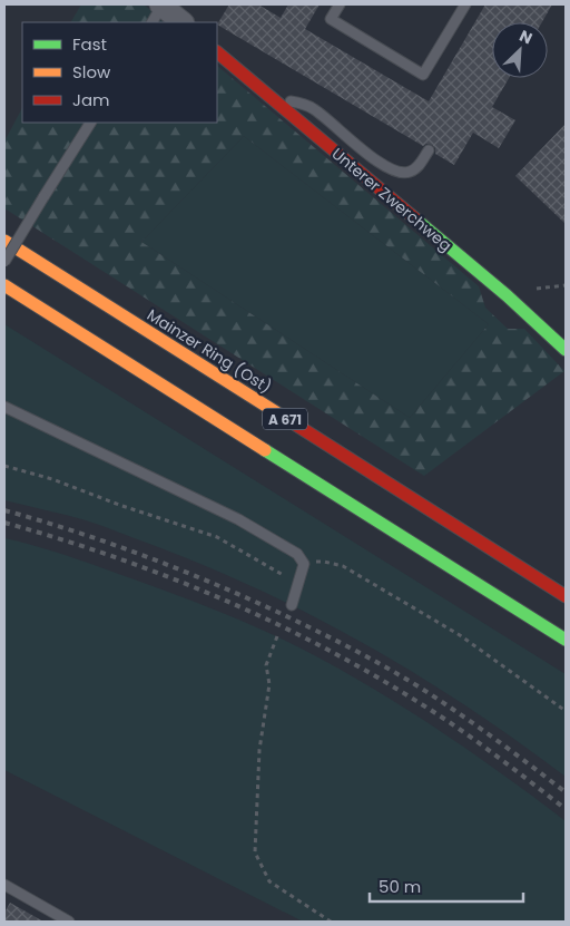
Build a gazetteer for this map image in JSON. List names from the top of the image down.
{
  "streets": {
    "main road": ["Unterer Zwerchweg", "Mainzer Ring (Ost)", "A 671"]
  },
  "legend": ["Fast", "Slow", "Jam"],
  "scale_bar": "50 m",
  "north": "top right"
}
